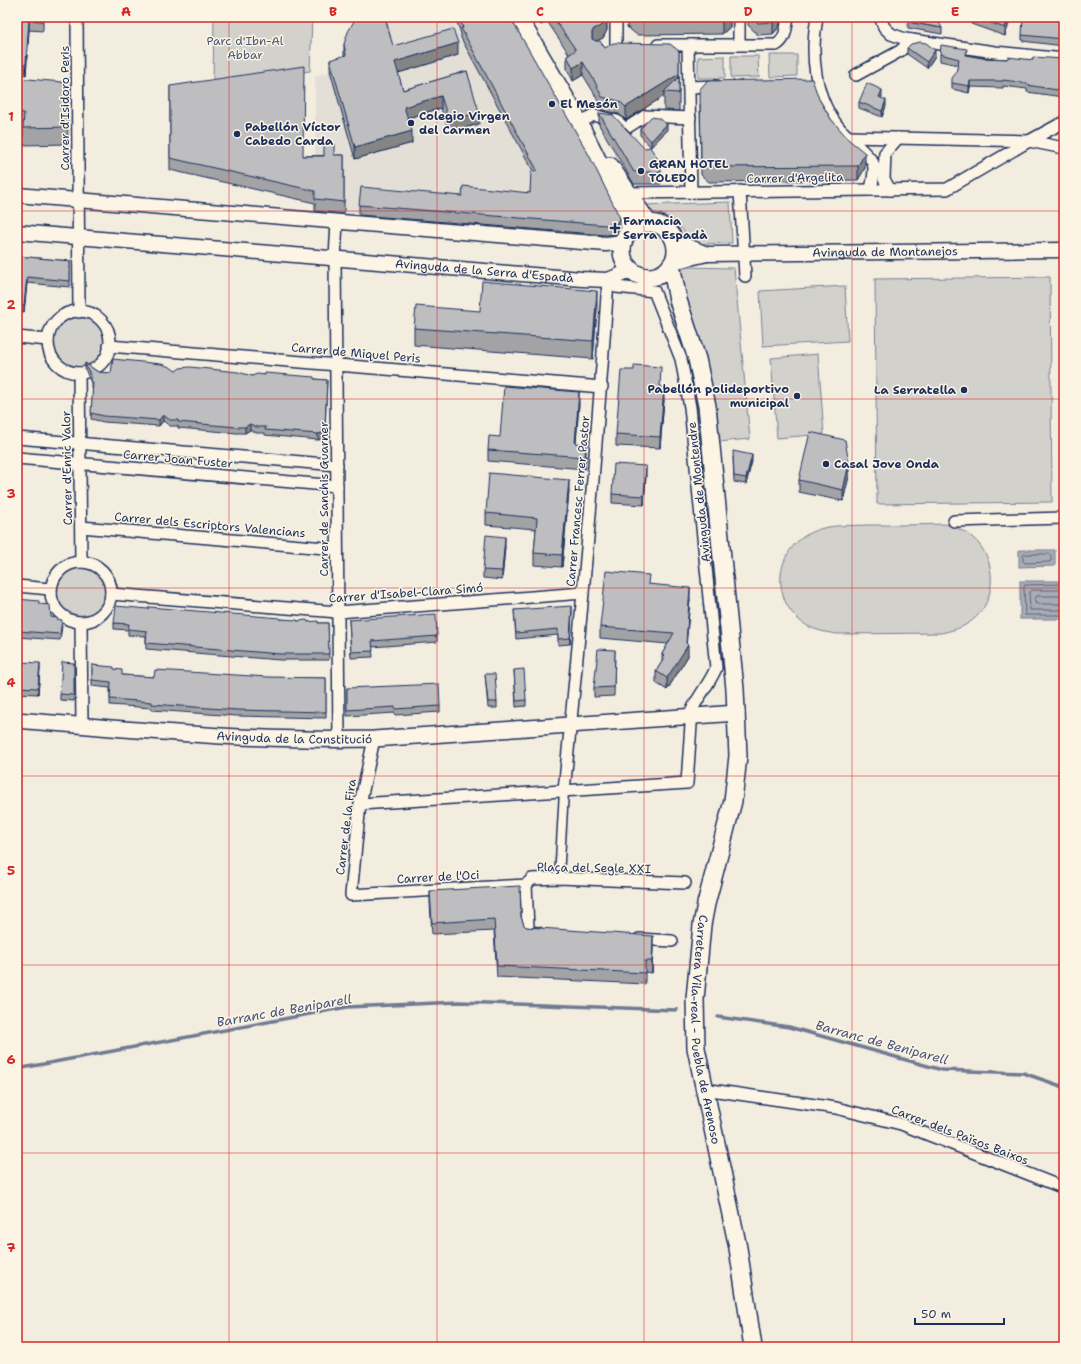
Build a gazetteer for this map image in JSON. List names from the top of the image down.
{
  "streets": {
    "main road": ["Avinguda de Montendre", "Avinguda de la Constitució", "Carretera Vila-real - Puebla de Arenoso"],
    "street": [
      "Carrer d'Isidoro Peris",
      "Carrer d'Argelita",
      "Avinguda de Montanejos",
      "Avinguda de la Serra d'Espadà",
      "Carrer de Miquel Peris",
      "Carrer Joan Fuster",
      "Carrer d'Enric Valor",
      "Carrer de Sanchis Guarner",
      "Carrer Francesc Ferrer Pastor",
      "Carrer dels Escriptors Valencians",
      "Carrer d'Isabel-Clara Simó",
      "Carrer de la Fira",
      "Plaça del Segle XXI",
      "Carrer de l'Oci",
      "Carrer dels Països Baixos"
    ]
  },
  "crossings": [
    ["Avinguda de Montanejos", "Avinguda de la Serra d'Espadà"],
    ["Avinguda de Montanejos", "Avinguda de Montendre"],
    ["Avinguda de la Serra d'Espadà", "Avinguda de Montendre"],
    ["Avinguda de la Serra d'Espadà", "Carrer de Sanchis Guarner"],
    ["Avinguda de la Serra d'Espadà", "Carrer Francesc Ferrer Pastor"],
    ["Carrer de Miquel Peris", "Carrer d'Enric Valor"],
    ["Carrer de Miquel Peris", "Carrer de Sanchis Guarner"],
    ["Carrer de Miquel Peris", "Carrer Francesc Ferrer Pastor"],
    ["Carrer Joan Fuster", "Carrer d'Enric Valor"],
    ["Carrer Joan Fuster", "Carrer de Sanchis Guarner"],
    ["Carrer d'Enric Valor", "Carrer dels Escriptors Valencians"],
    ["Carrer d'Enric Valor", "Carrer d'Isabel-Clara Simó"],
    ["Avinguda de Montendre", "Carrer Francesc Ferrer Pastor"],
    ["Avinguda de Montendre", "Avinguda de la Constitució"],
    ["Avinguda de Montendre", "Carretera Vila-real - Puebla de Arenoso"],
    ["Carrer de Sanchis Guarner", "Carrer dels Escriptors Valencians"],
    ["Carrer de Sanchis Guarner", "Carrer d'Isabel-Clara Simó"],
    ["Carrer de Sanchis Guarner", "Avinguda de la Constitució"],
    ["Carrer Francesc Ferrer Pastor", "Carrer d'Isabel-Clara Simó"],
    ["Carrer Francesc Ferrer Pastor", "Avinguda de la Constitució"],
    ["Avinguda de la Constitució", "Carrer de la Fira"],
    ["Avinguda de la Constitució", "Carretera Vila-real - Puebla de Arenoso"],
    ["Carrer de la Fira", "Carrer de l'Oci"],
    ["Plaça del Segle XXI", "Carrer de l'Oci"],
    ["Carretera Vila-real - Puebla de Arenoso", "Carrer dels Països Baixos"]
  ],
  "water": ["Barranc de Beniparell"],
  "parks": ["Parc d'Ibn-Al Abbar"],
  "places": {
    "other": [
      "El Mesón",
      "Colegio Virgen del Carmen",
      "Pabellón Víctor Cabedo Carda",
      "GRAN HOTEL TOLEDO",
      "La Serratella",
      "Pabellón polideportivo municipal",
      "Casal Jove Onda"
    ],
    "health": ["Farmacia Serra Espadà"]
  },
  "scale_bar": "50 m",
  "grid": {
    "columns": [
      "A",
      "B",
      "C",
      "D",
      "E"
    ],
    "rows": [
      "1",
      "2",
      "3",
      "4",
      "5",
      "6",
      "7"
    ]
  }
}
